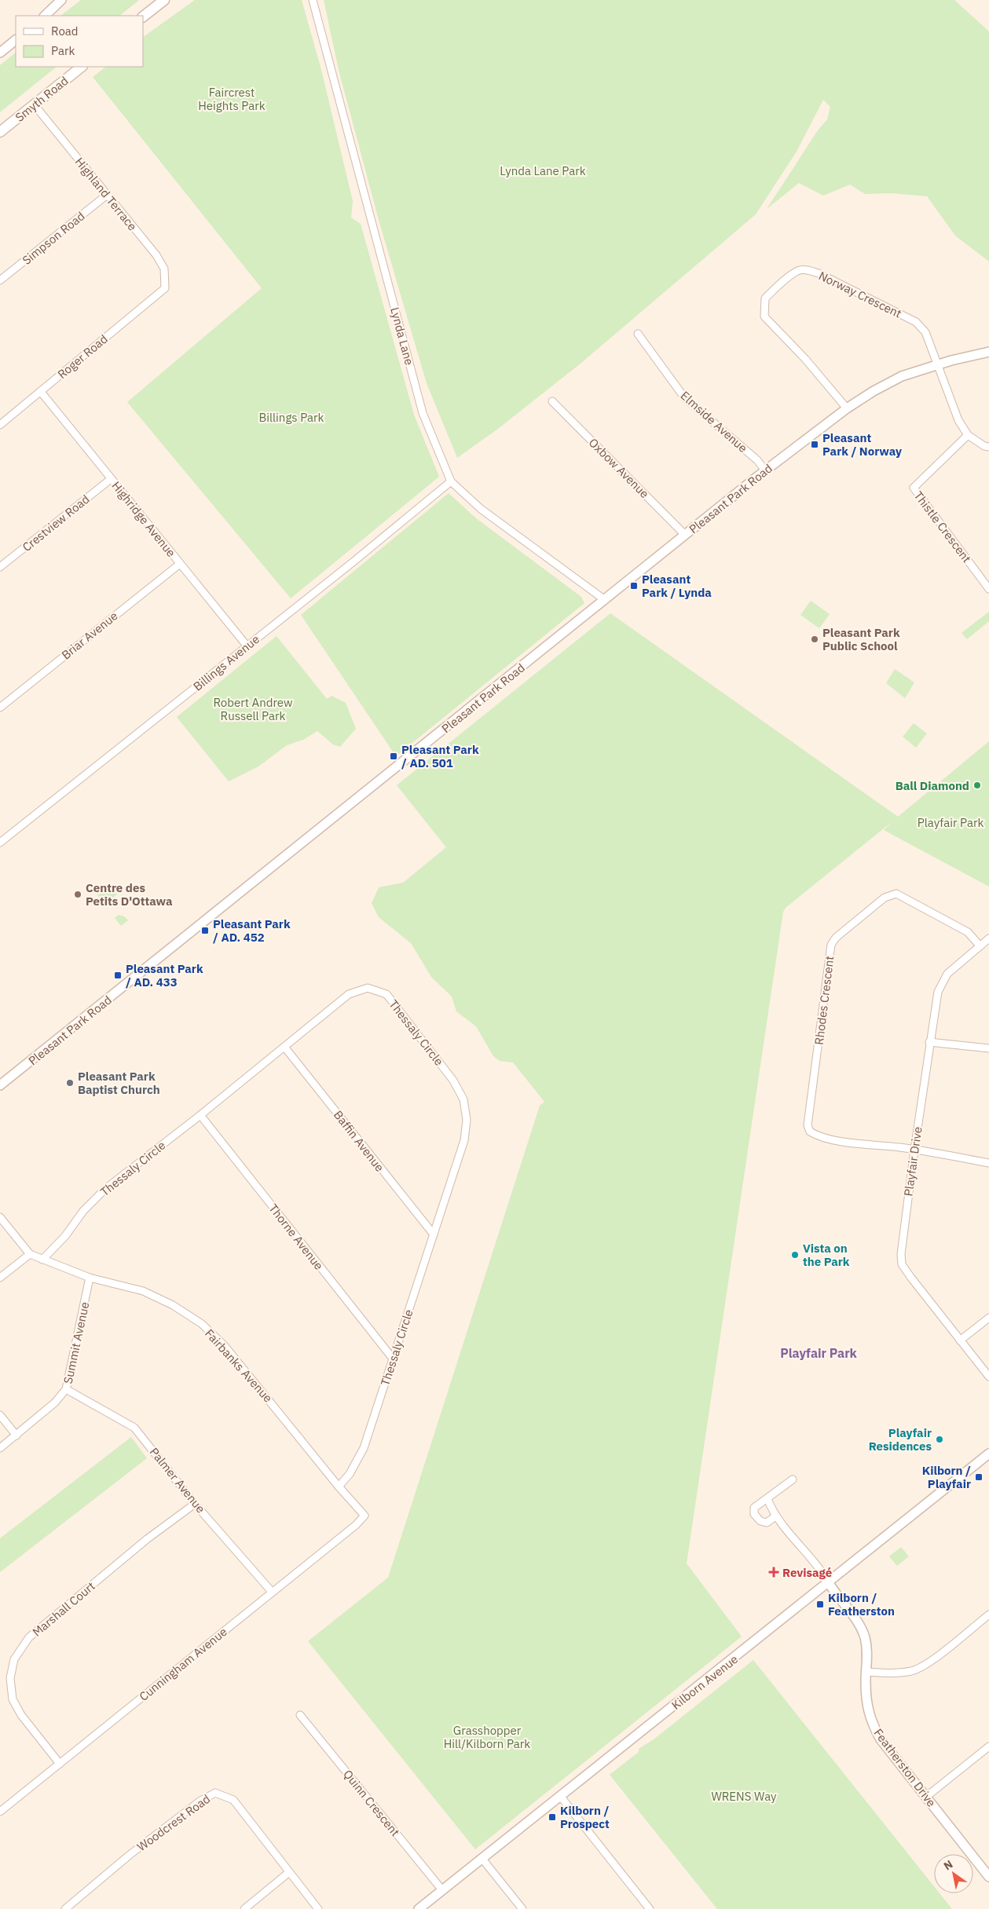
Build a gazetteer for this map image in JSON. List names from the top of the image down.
{
  "streets": {
    "main road": ["Smyth Road"],
    "street": [
      "Highland Terrace",
      "Simpson Road",
      "Norway Crescent",
      "Lynda Lane",
      "Roger Road",
      "Elmside Avenue",
      "Oxbow Avenue",
      "Pleasant Park Road",
      "Highridge Avenue",
      "Crestview Road",
      "Thistle Crescent",
      "Briar Avenue",
      "Billings Avenue",
      "Rhodes Crescent",
      "Thessaly Circle",
      "Baffin Avenue",
      "Playfair Drive",
      "Thorne Avenue",
      "Summit Avenue",
      "Fairbanks Avenue",
      "Palmer Avenue",
      "Marshall Court",
      "Cunningham Avenue",
      "Kilborn Avenue",
      "Featherston Drive",
      "Quinn Crescent",
      "Woodcrest Road"
    ]
  },
  "crossings": [
    ["Smyth Road", "Highland Terrace"],
    ["Highland Terrace", "Simpson Road"],
    ["Highland Terrace", "Roger Road"],
    ["Norway Crescent", "Pleasant Park Road"],
    ["Norway Crescent", "Thistle Crescent"],
    ["Lynda Lane", "Pleasant Park Road"],
    ["Lynda Lane", "Billings Avenue"],
    ["Roger Road", "Highridge Avenue"],
    ["Elmside Avenue", "Pleasant Park Road"],
    ["Oxbow Avenue", "Pleasant Park Road"],
    ["Highridge Avenue", "Crestview Road"],
    ["Highridge Avenue", "Briar Avenue"],
    ["Highridge Avenue", "Billings Avenue"],
    ["Rhodes Crescent", "Playfair Drive"],
    ["Thessaly Circle", "Baffin Avenue"],
    ["Thessaly Circle", "Thorne Avenue"],
    ["Thessaly Circle", "Fairbanks Avenue"],
    ["Summit Avenue", "Fairbanks Avenue"],
    ["Summit Avenue", "Palmer Avenue"],
    ["Fairbanks Avenue", "Cunningham Avenue"],
    ["Palmer Avenue", "Marshall Court"],
    ["Palmer Avenue", "Cunningham Avenue"],
    ["Marshall Court", "Cunningham Avenue"],
    ["Kilborn Avenue", "Featherston Drive"],
    ["Kilborn Avenue", "Quinn Crescent"]
  ],
  "districts": ["Playfair Park"],
  "parks": [
    "Faircrest Heights Park",
    "Lynda Lane Park",
    "Billings Park",
    "Robert Andrew Russell Park",
    "Playfair Park",
    "Grasshopper Hill/Kilborn Park",
    "WRENS Way"
  ],
  "places": {
    "transit": [
      "Pleasant Park / Norway",
      "Pleasant Park / Lynda",
      "Pleasant Park / AD. 501",
      "Pleasant Park / AD. 452",
      "Pleasant Park / AD. 433",
      "Kilborn / Playfair",
      "Kilborn / Featherston",
      "Kilborn / Prospect"
    ],
    "other": [
      "Pleasant Park Public School",
      "Ball Diamond",
      "Centre des Petits D'Ottawa",
      "Pleasant Park Baptist Church",
      "Vista on the Park",
      "Playfair Residences"
    ],
    "health": ["Revisagé"]
  },
  "legend": ["Road", "Park"],
  "north": "top left"
}
